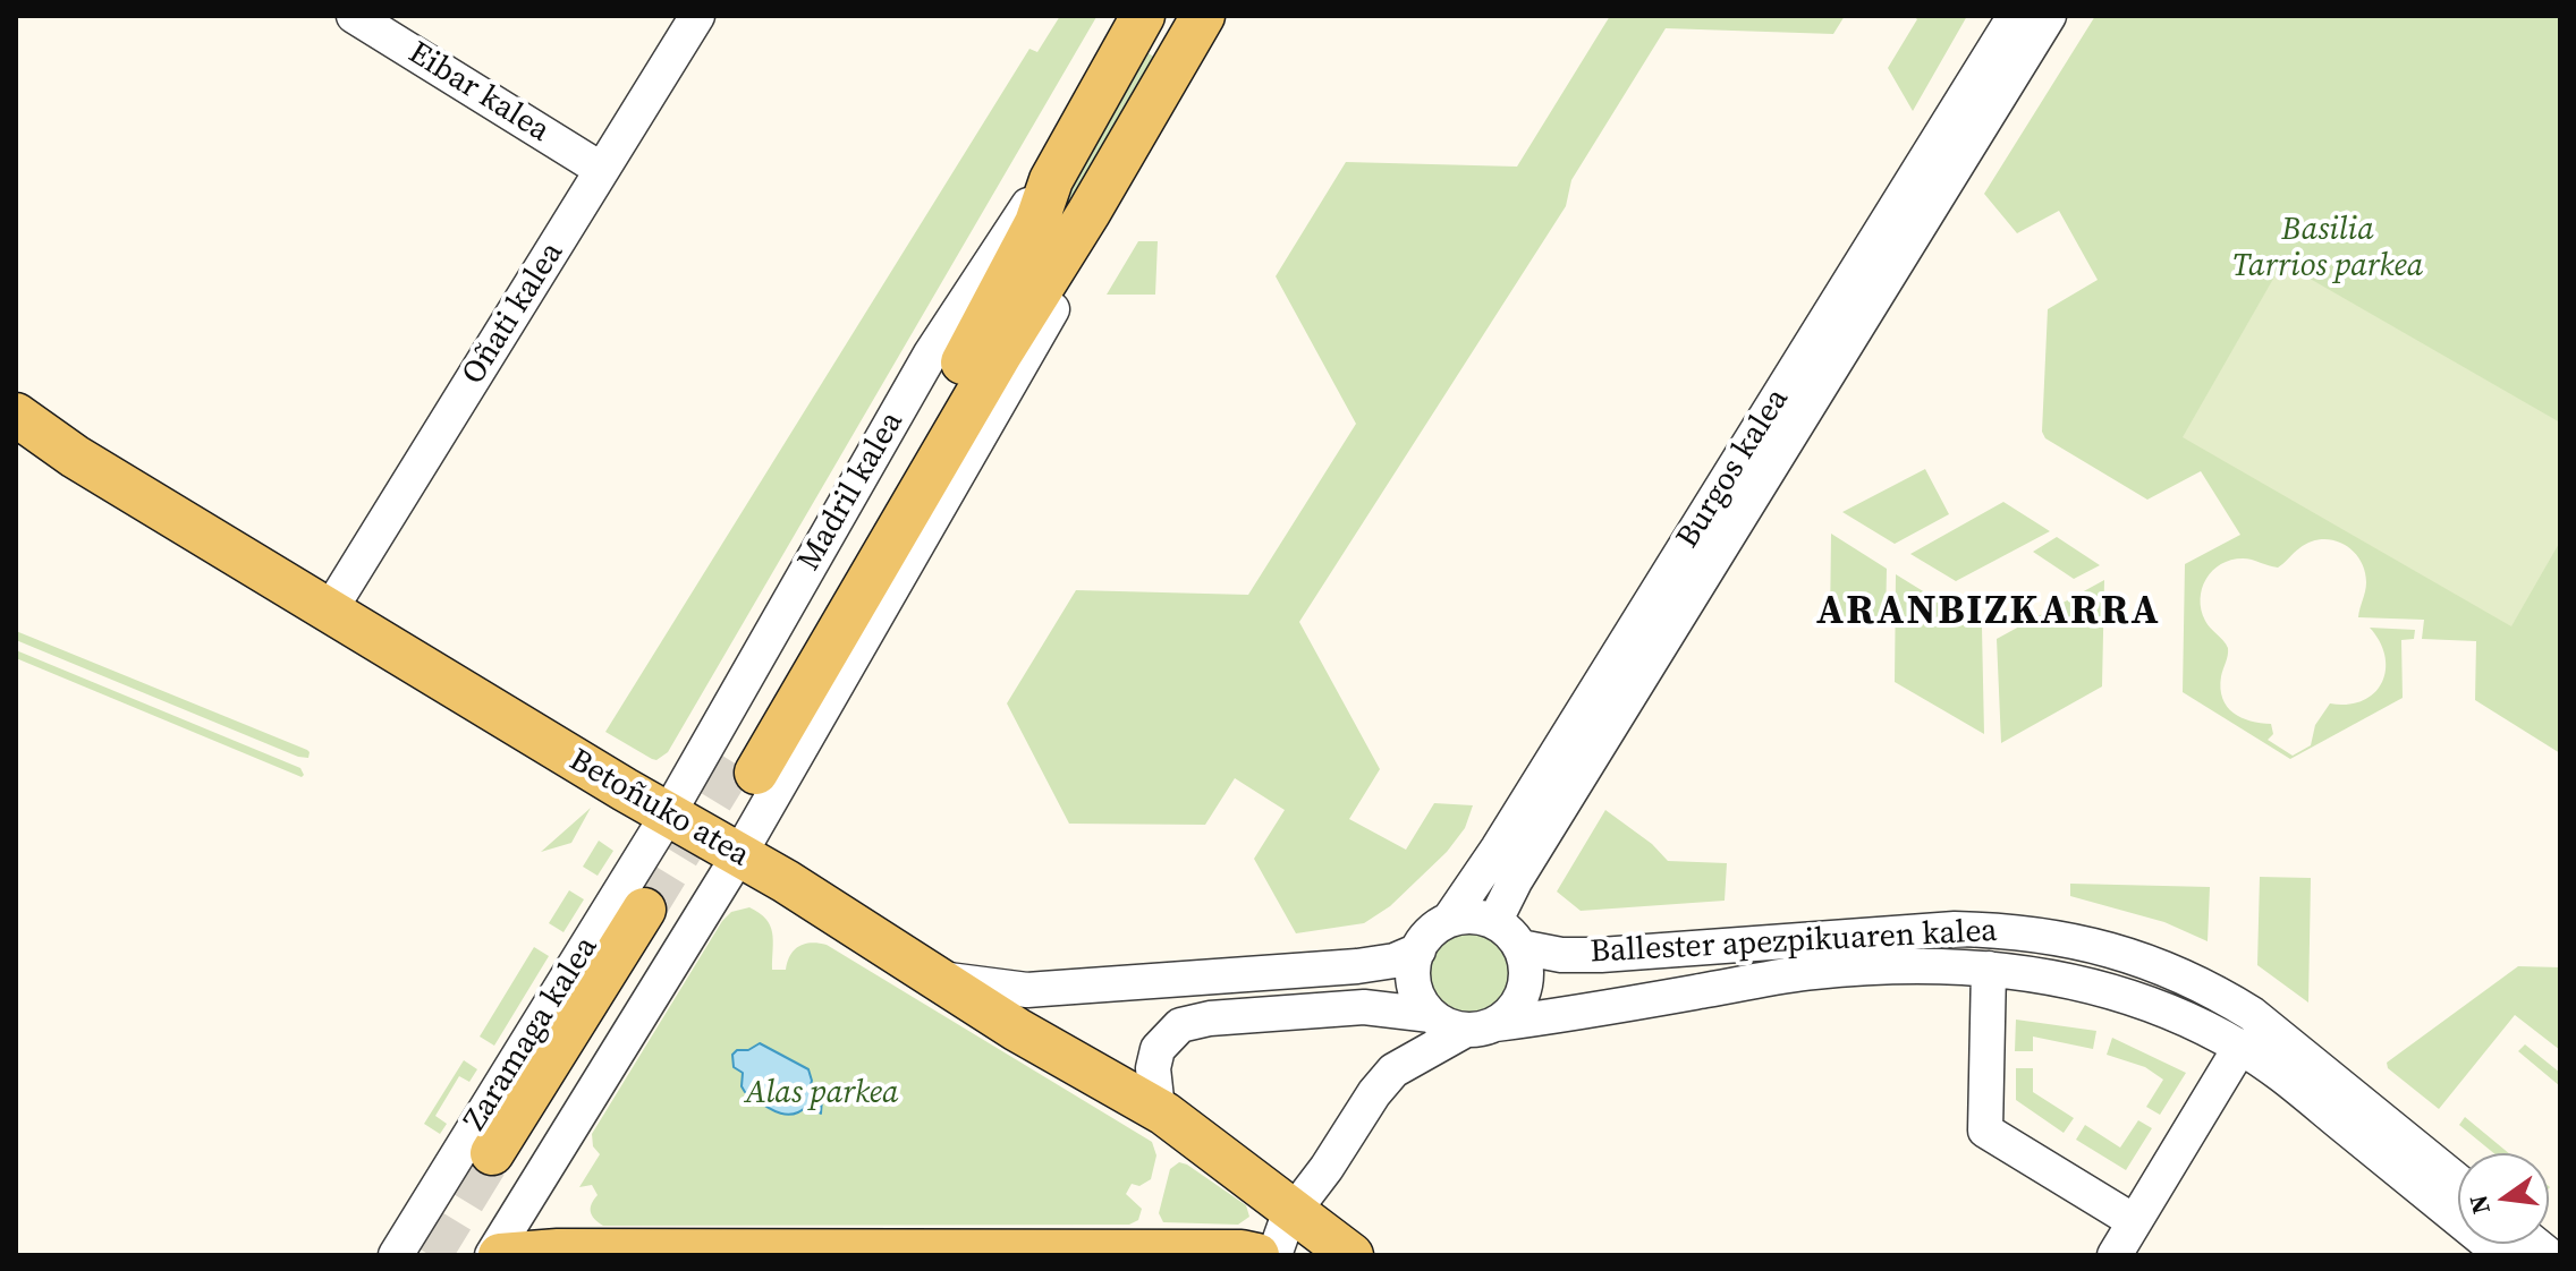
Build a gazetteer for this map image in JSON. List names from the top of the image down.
{
  "streets": {
    "main road": ["Madril kalea", "Betoñuko atea", "Zaramaga kalea"],
    "street": [
      "Eibar kalea",
      "Oñati kalea",
      "Burgos kalea",
      "Ballester apezpikuaren kalea"
    ]
  },
  "crossings": [
    ["Eibar kalea", "Oñati kalea"],
    ["Oñati kalea", "Betoñuko atea"],
    ["Burgos kalea", "Ballester apezpikuaren kalea"],
    ["Madril kalea", "Betoñuko atea"],
    ["Madril kalea", "Zaramaga kalea"],
    ["Betoñuko atea", "Zaramaga kalea"]
  ],
  "districts": ["ARANBIZKARRA"],
  "parks": ["Basilia Tarrios parkea", "Alas parkea"],
  "north": "left"
}
